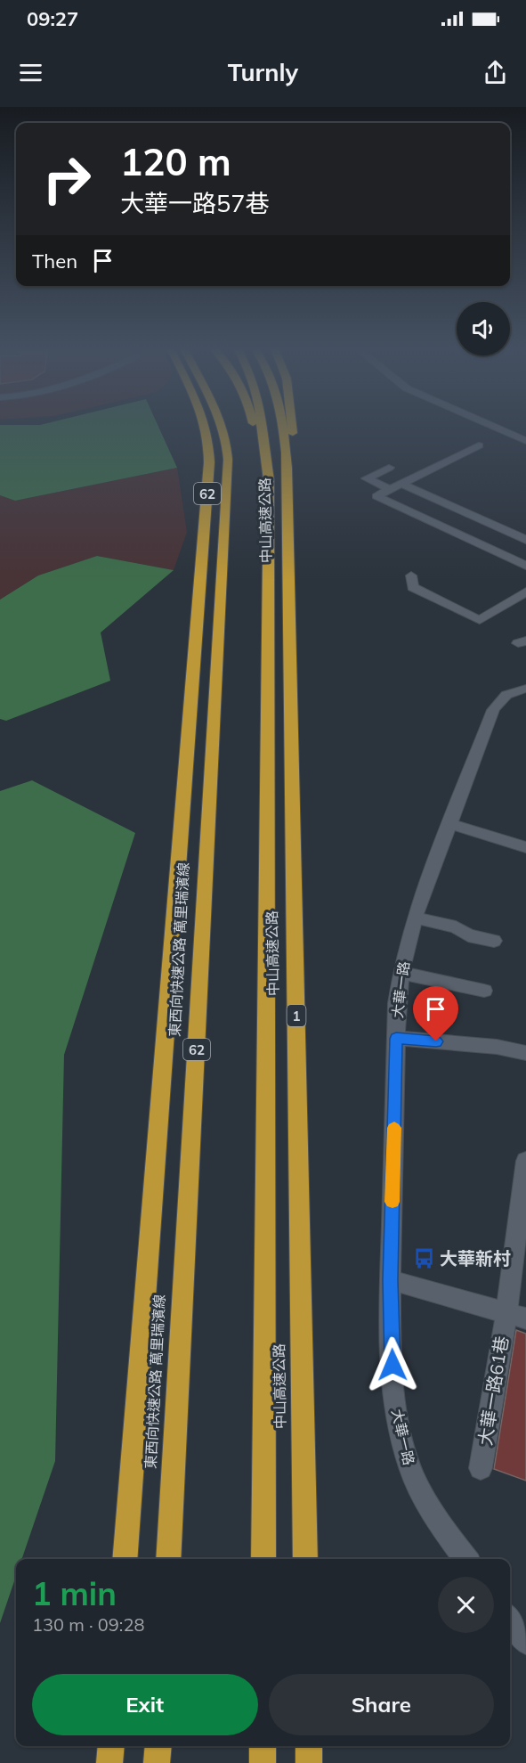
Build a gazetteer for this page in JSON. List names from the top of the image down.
{
  "streets": {
    "highway": [
      "62",
      "中山高速公路",
      "東西向快速公路 萬里瑞濱線",
      "1"
    ],
    "street": ["大華一路", "大華一路61巷"]
  },
  "places": {
    "bus stop": ["大華新村"]
  },
  "page": {
    "status": "09:27",
    "header": "Turnly",
    "turn": ["120 m", "大華一路57巷"],
    "then": "Then",
    "heading": ["1 min", "130 m · 09:28"],
    "buttons": ["Exit", "Share"]
  }
}
